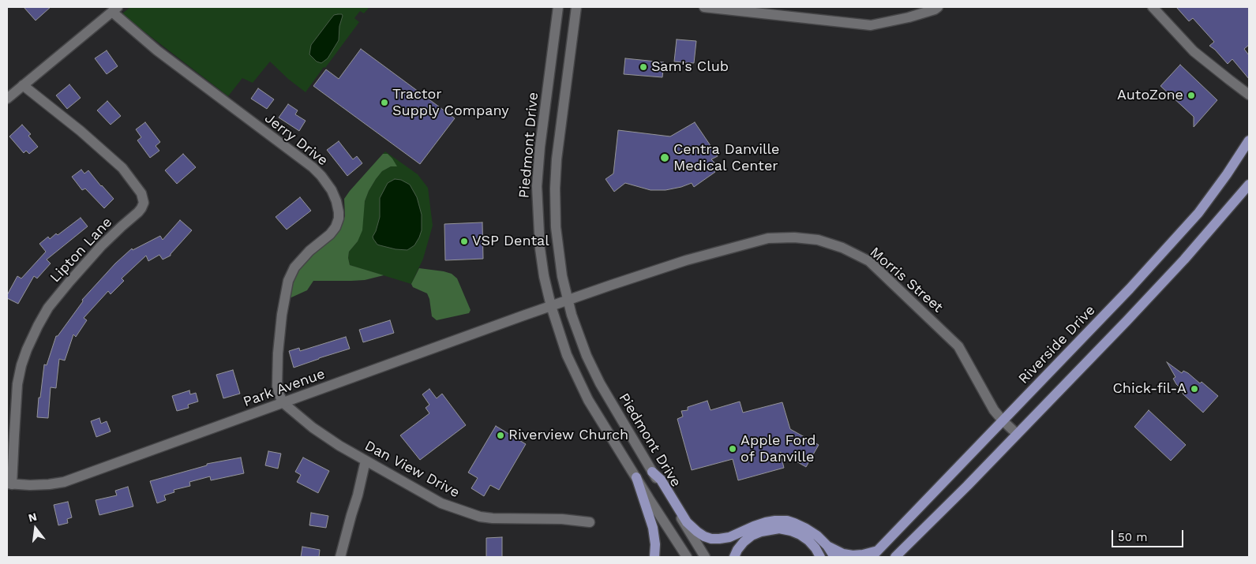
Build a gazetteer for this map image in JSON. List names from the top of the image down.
{
  "streets": {
    "main road": ["Riverside Drive"],
    "street": [
      "Jerry Drive",
      "Piedmont Drive",
      "Lipton Lane",
      "Morris Street",
      "Park Avenue",
      "Dan View Drive"
    ]
  },
  "crossings": [
    ["Jerry Drive", "Park Avenue"],
    ["Jerry Drive", "Dan View Drive"],
    ["Piedmont Drive", "Morris Street"],
    ["Piedmont Drive", "Park Avenue"],
    ["Lipton Lane", "Park Avenue"],
    ["Morris Street", "Riverside Drive"],
    ["Morris Street", "Park Avenue"],
    ["Park Avenue", "Dan View Drive"]
  ],
  "places": [
    "Sam's Club",
    "AutoZone",
    "Tractor Supply Company",
    "Centra Danville Medical Center",
    "VSP Dental",
    "Chick-fil-A",
    "Riverview Church",
    "Apple Ford of Danville"
  ],
  "scale_bar": "50 m",
  "north": "top"
}
